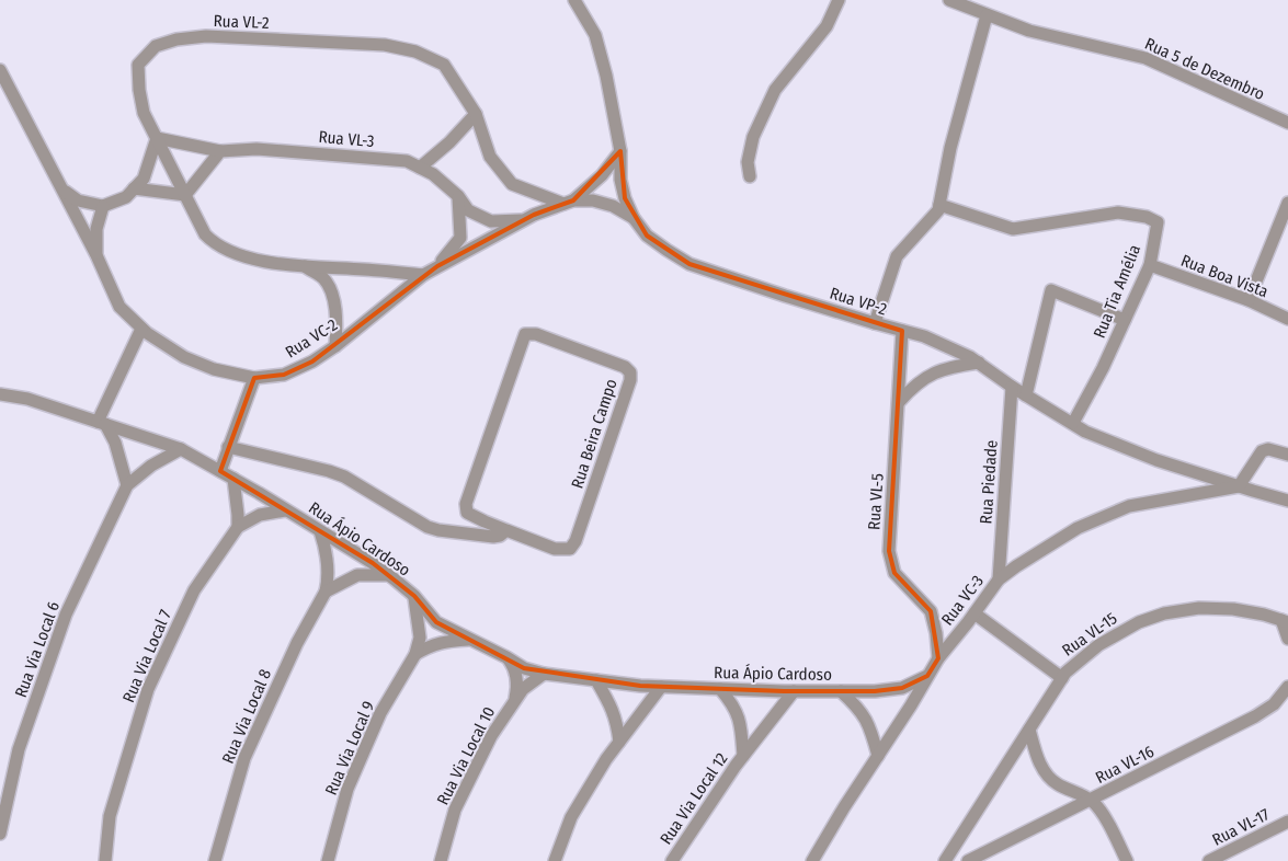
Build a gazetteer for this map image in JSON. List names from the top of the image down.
{
  "streets": {
    "street": [
      "Rua VL-2",
      "Rua 5 de Dezembro",
      "Rua VL-3",
      "Rua Boa Vista",
      "Rua Tia Amélia",
      "Rua VP-2",
      "Rua VC-2",
      "Rua Beira Campo",
      "Rua Piedade",
      "Rua VL-5",
      "Rua Ápio Cardoso",
      "Rua VC-3",
      "Rua VL-15",
      "Rua Via Local 6",
      "Rua Via Local 7",
      "Rua Via Local 8",
      "Rua Via Local 9",
      "Rua Via Local 10",
      "Rua VL-16",
      "Rua Via Local 12",
      "Rua VL-17"
    ]
  },
  "crossings": [
    ["Rua VL-2", "Rua VL-3"],
    ["Rua VL-2", "Rua VC-2"],
    ["Rua VL-3", "Rua VC-2"],
    ["Rua Boa Vista", "Rua Tia Amélia"],
    ["Rua Tia Amélia", "Rua VP-2"],
    ["Rua VP-2", "Rua VC-2"],
    ["Rua VP-2", "Rua Piedade"],
    ["Rua VP-2", "Rua VL-5"],
    ["Rua VP-2", "Rua VC-3"],
    ["Rua Piedade", "Rua VC-3"],
    ["Rua VL-5", "Rua VC-3"],
    ["Rua Ápio Cardoso", "Rua VC-3"],
    ["Rua Ápio Cardoso", "Rua Via Local 6"],
    ["Rua Ápio Cardoso", "Rua Via Local 7"],
    ["Rua Ápio Cardoso", "Rua Via Local 8"],
    ["Rua Ápio Cardoso", "Rua Via Local 9"],
    ["Rua Ápio Cardoso", "Rua Via Local 10"],
    ["Rua Ápio Cardoso", "Rua Via Local 12"]
  ]
}
